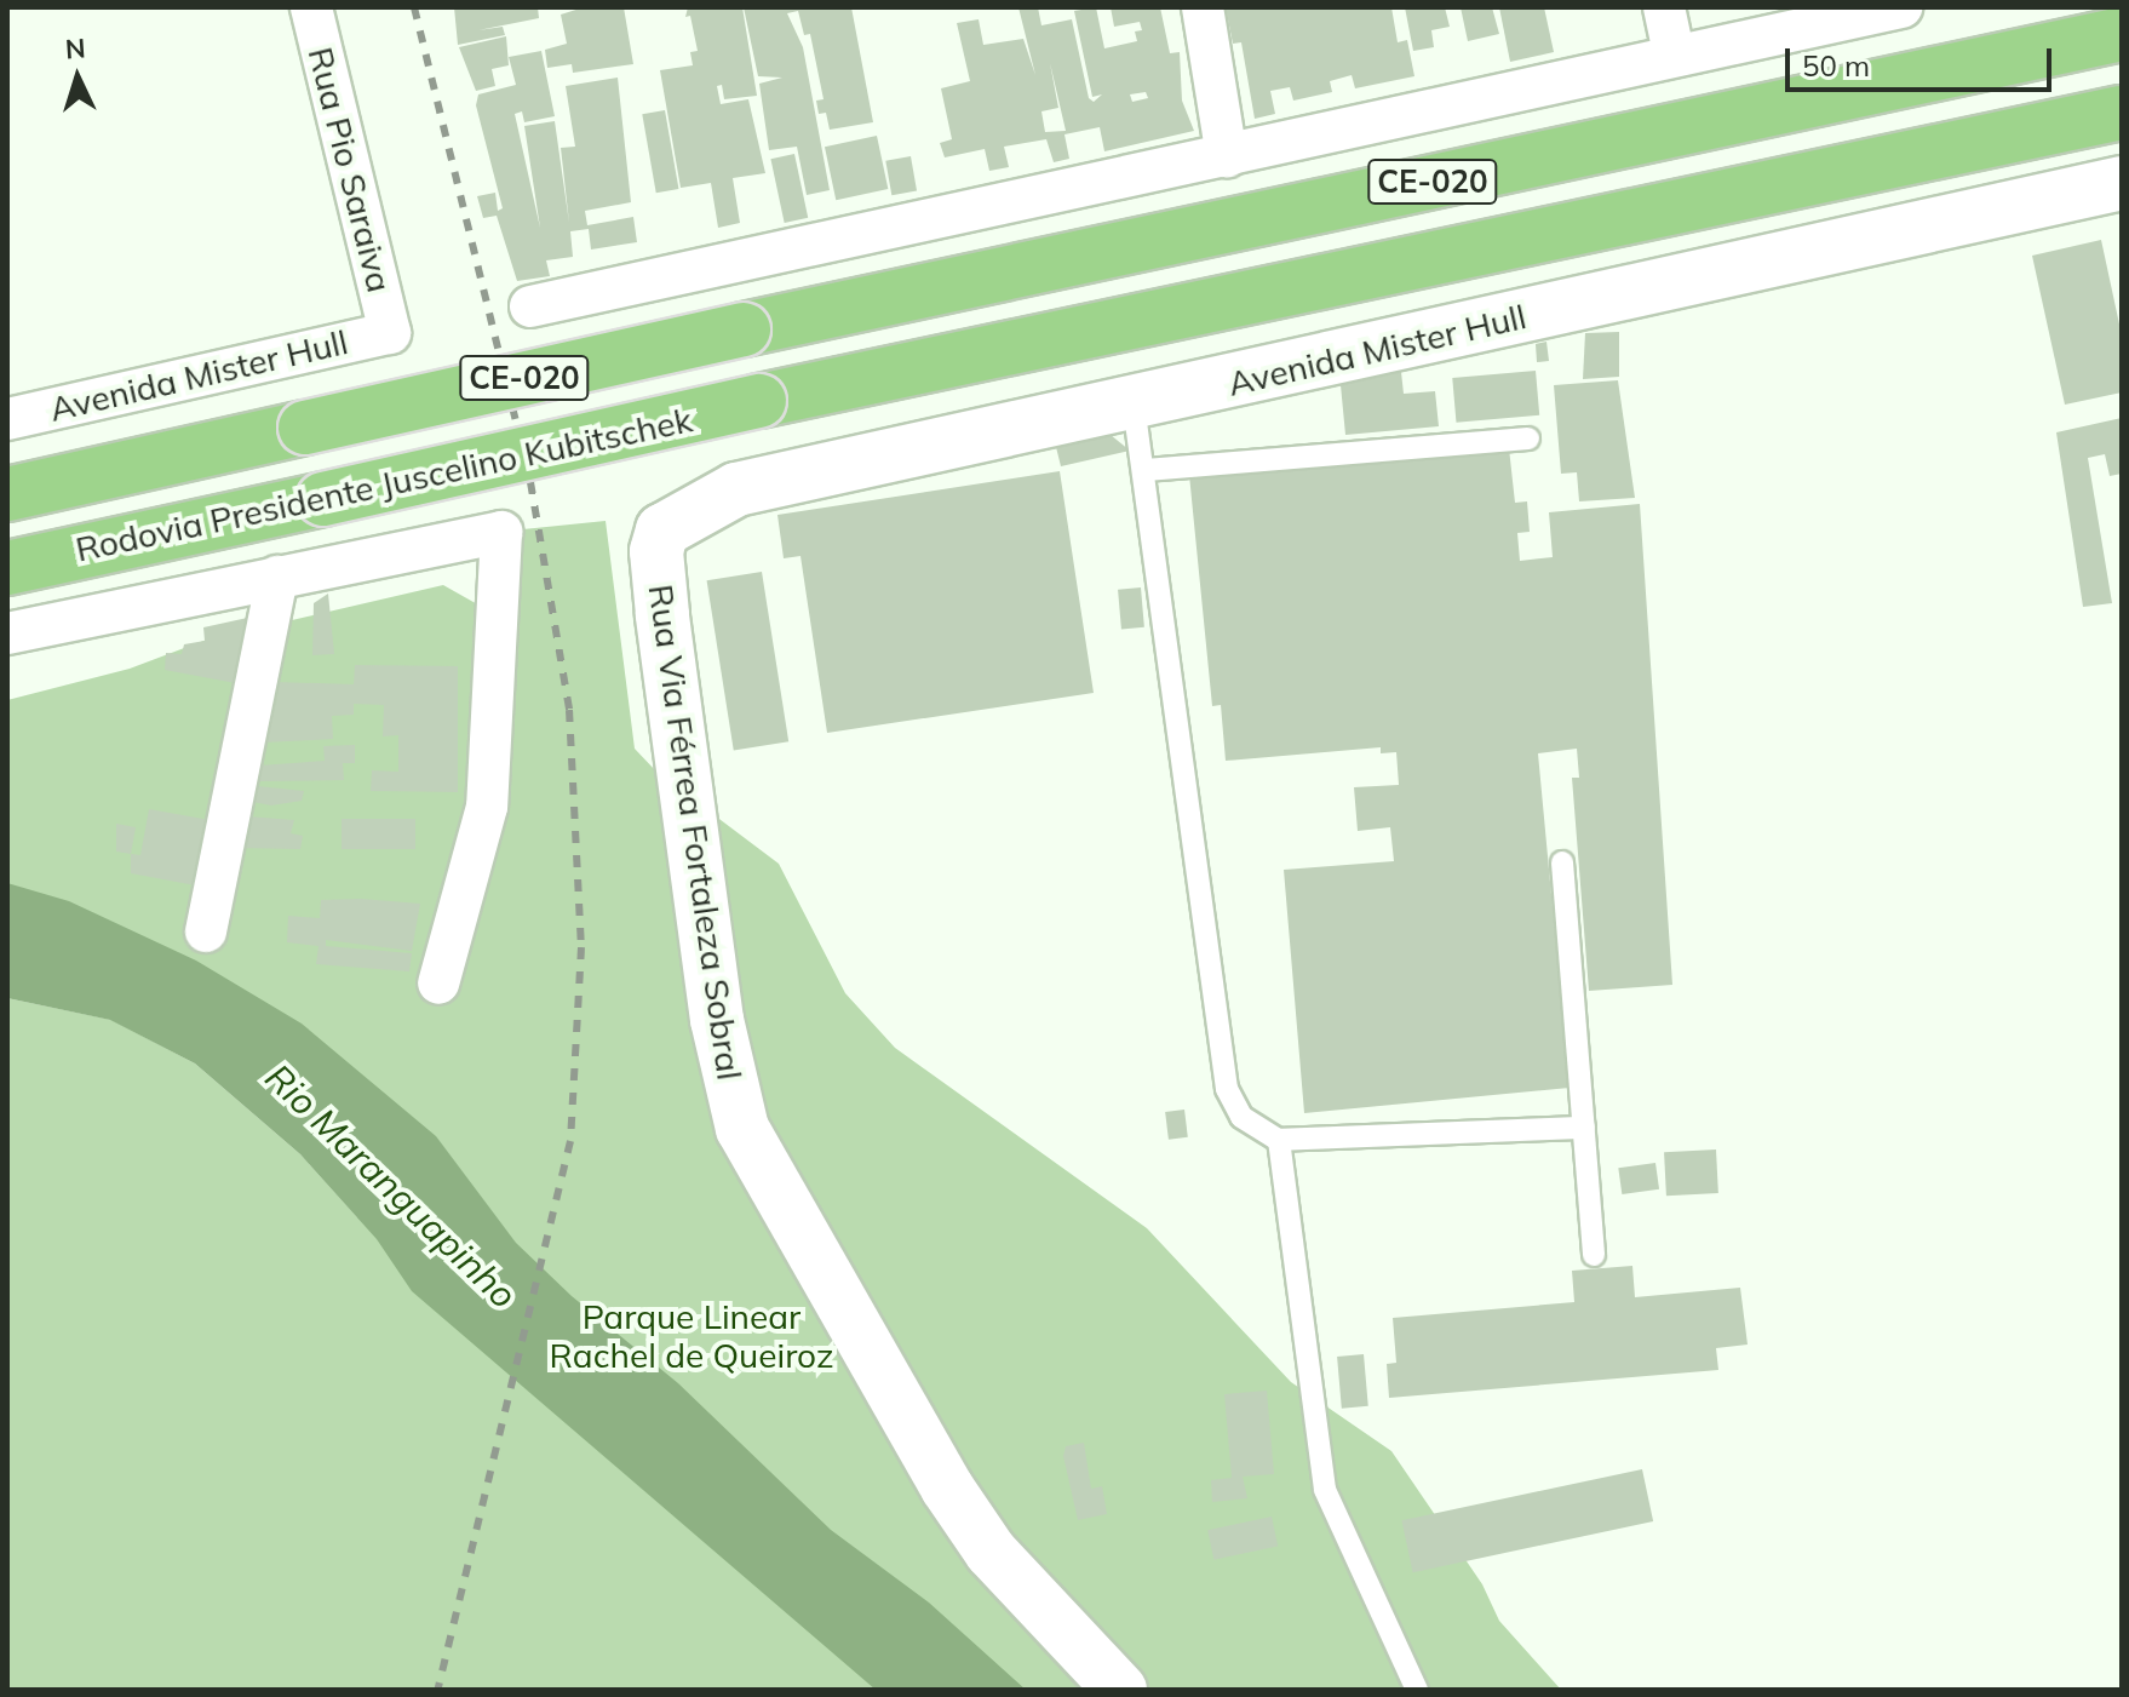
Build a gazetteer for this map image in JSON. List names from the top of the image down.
{
  "streets": {
    "highway": ["CE-020", "Rodovia Presidente Juscelino Kubitschek"],
    "main road": ["Avenida Mister Hull", "Rua Via Férrea Fortaleza Sobral"],
    "street": ["Rua Pio Saraiva"]
  },
  "crossings": [
    ["Rua Pio Saraiva", "Avenida Mister Hull"],
    ["Avenida Mister Hull", "Rua Via Férrea Fortaleza Sobral"]
  ],
  "water": ["Rio Maranguapinho"],
  "parks": ["Parque Linear Rachel de Queiroz"],
  "scale_bar": "50 m",
  "north": "top"
}
